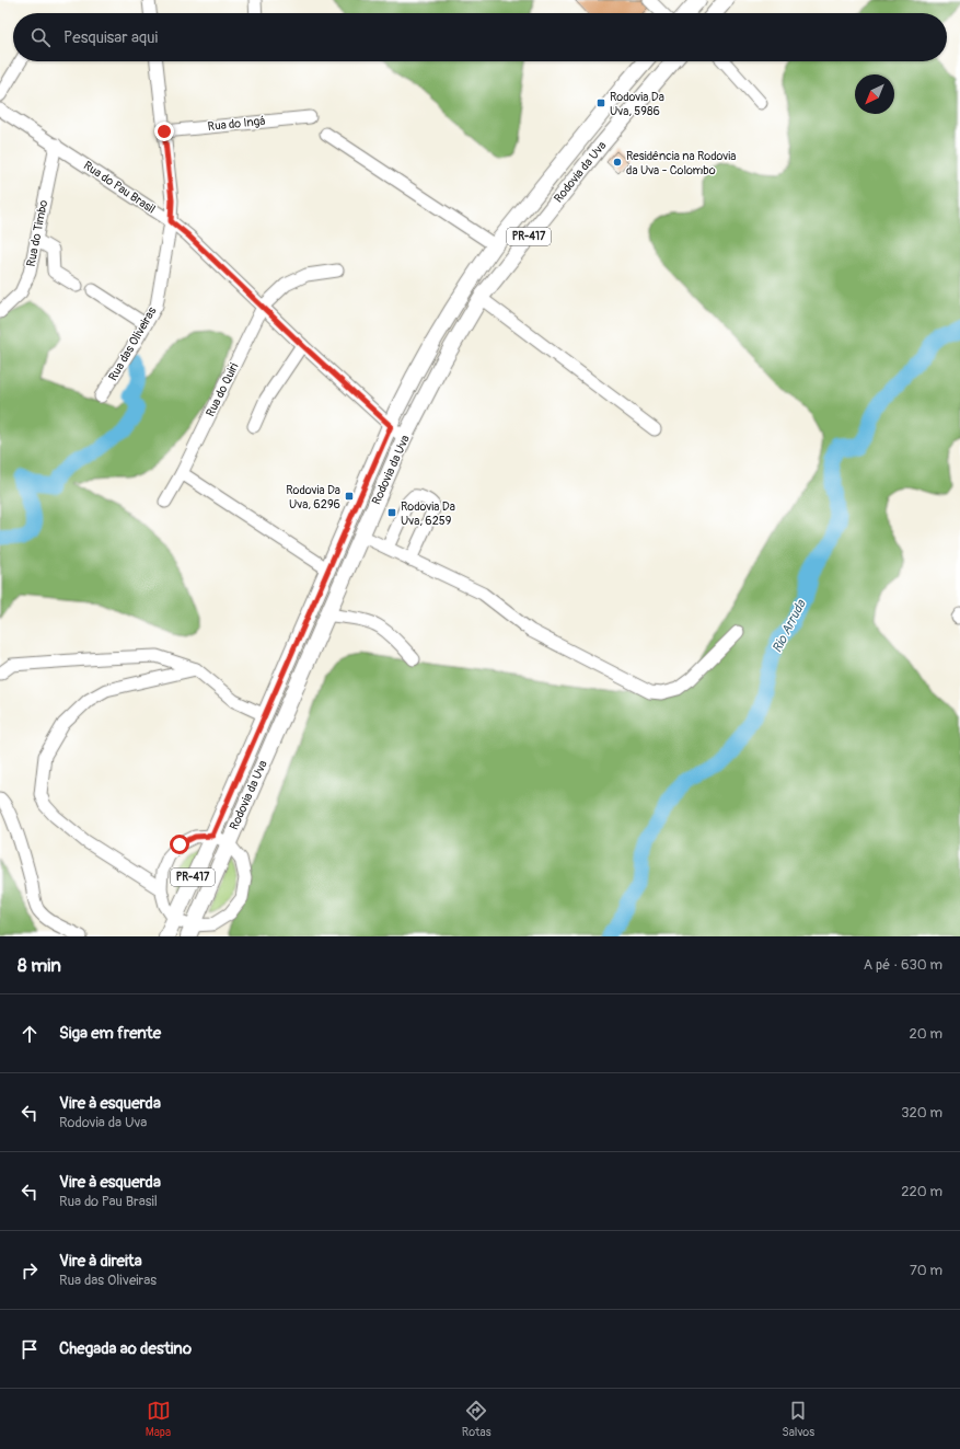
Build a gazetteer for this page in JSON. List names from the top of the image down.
{
  "streets": {
    "main road": ["Rodovia da Uva", "PR-417"],
    "street": [
      "Rua do Ingá",
      "Rua do Pau Brasil",
      "Rua do Timbo",
      "Rua das Oliveiras",
      "Rua do Quiri"
    ]
  },
  "crossings": [
    ["Rua do Ingá", "Rua das Oliveiras"],
    ["Rodovia da Uva", "Rua do Pau Brasil"],
    ["Rua do Pau Brasil", "Rua do Timbo"],
    ["Rua do Pau Brasil", "Rua das Oliveiras"],
    ["Rua do Pau Brasil", "Rua do Quiri"]
  ],
  "water": ["Rio Arruda"],
  "places": {
    "transit": ["Rodovia Da Uva, 5986", "Rodovia Da Uva, 6296", "Rodovia Da Uva, 6259"],
    "other": ["Residência na Rodovia da Uva - Colombo"]
  },
  "north": "bottom left",
  "page": {
    "search": "Pesquisar aqui",
    "heading": ["8 min", "A pé · 630 m"],
    "list": [
      ["Siga em frente", "20 m"],
      ["Vire à esquerda", "Rodovia da Uva", "320 m"],
      ["Vire à esquerda", "Rua do Pau Brasil", "220 m"],
      ["Vire à direita", "Rua das Oliveiras", "70 m"],
      "Chegada ao destino"
    ],
    "nav": ["Mapa", "Rotas", "Salvos"]
  }
}
